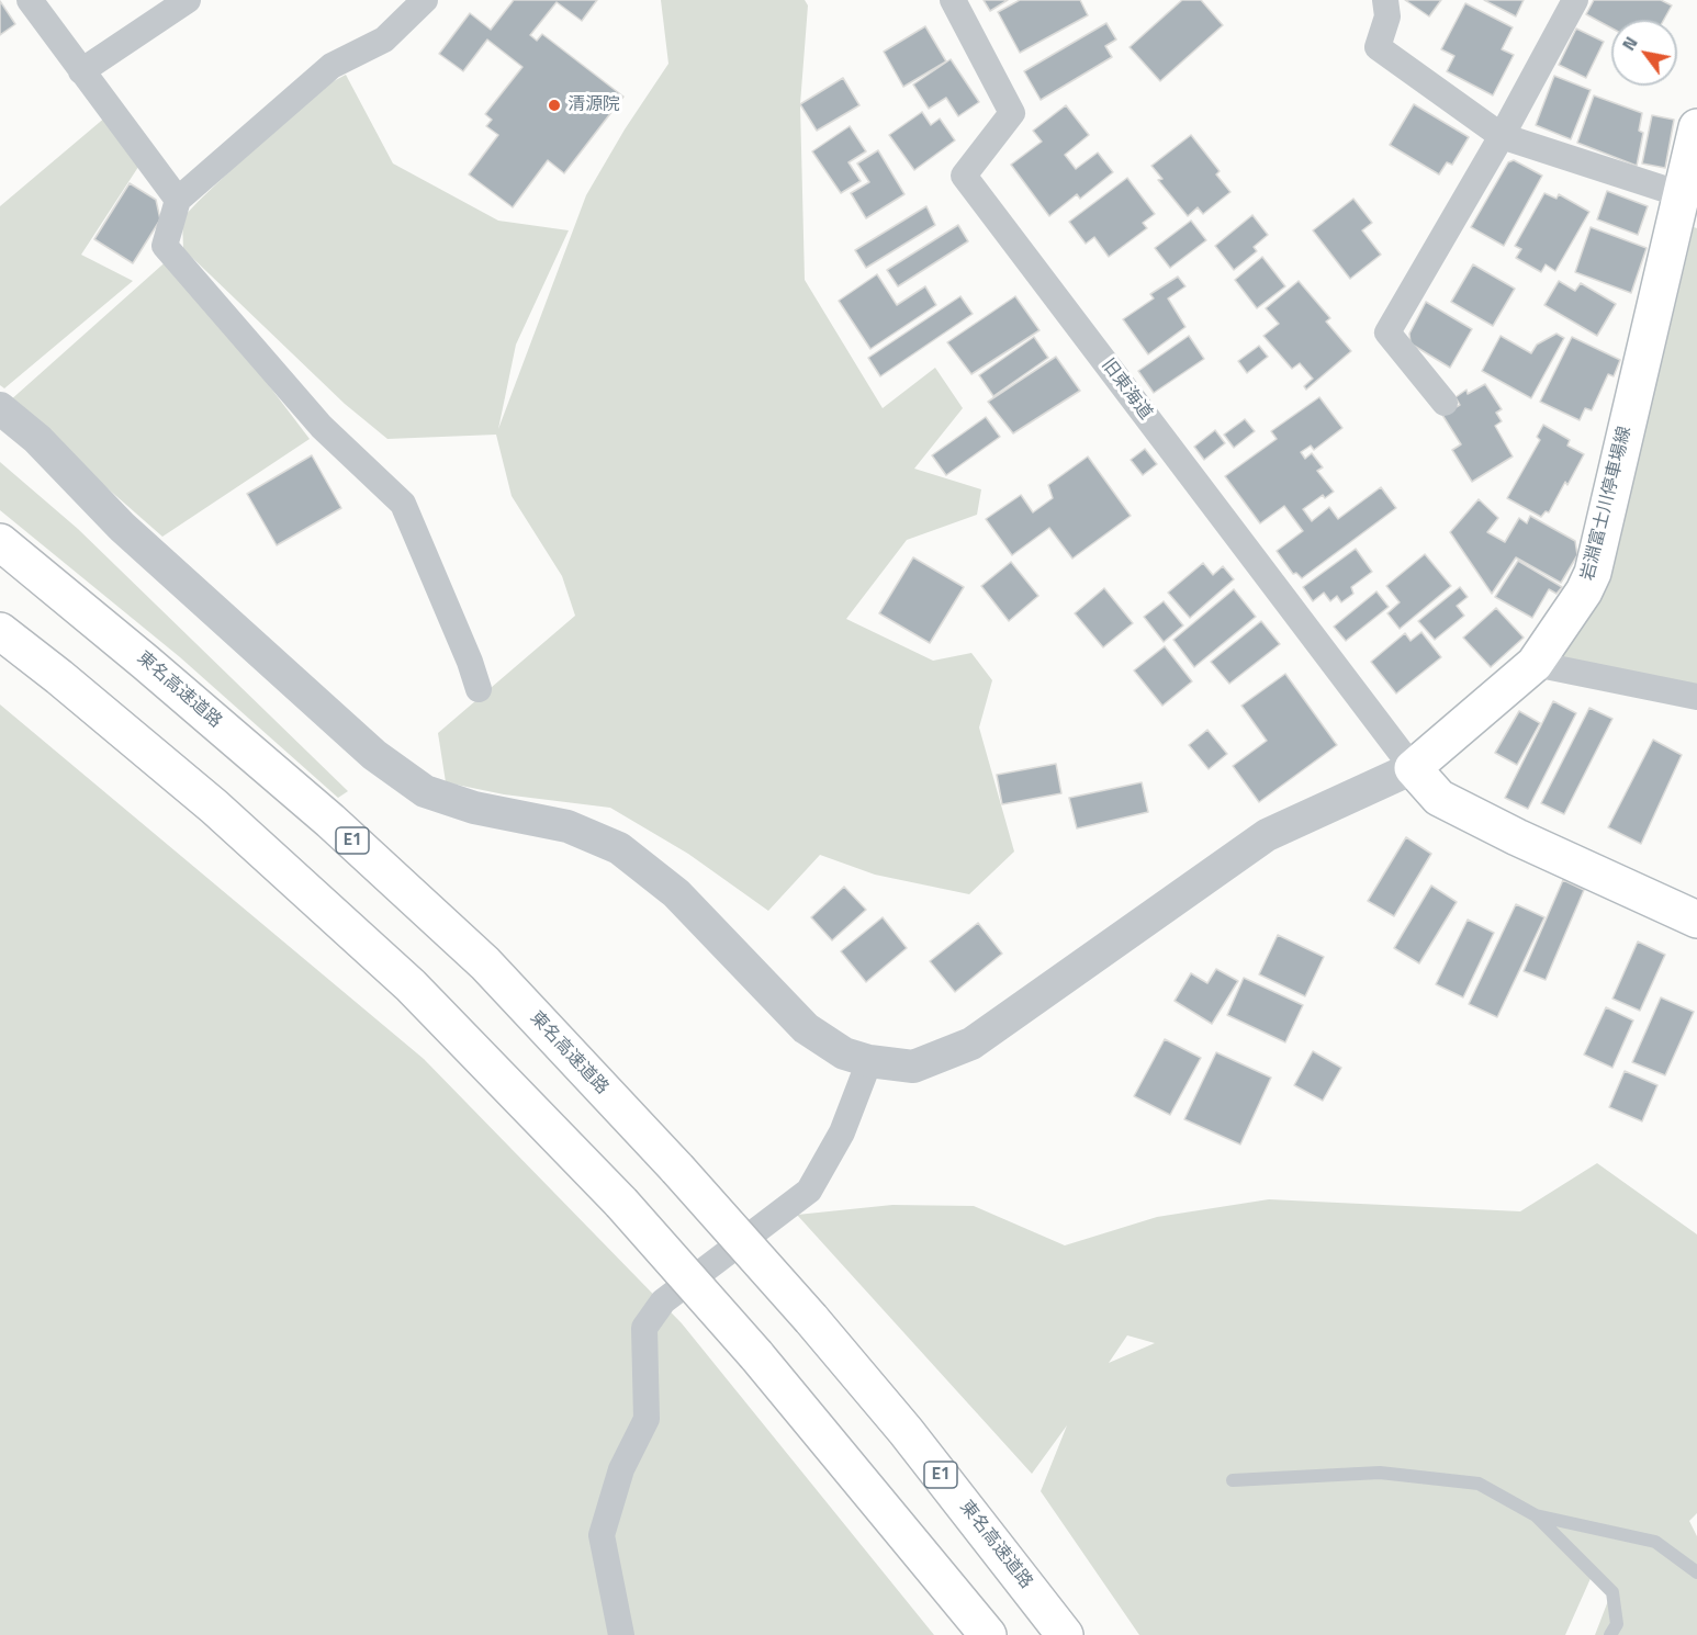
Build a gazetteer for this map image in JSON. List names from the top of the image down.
{
  "streets": {
    "main road": ["岩淵富士川停車場線", "東名高速道路", "E1"],
    "street": ["旧東海道"]
  },
  "crossings": [
    ["旧東海道", "岩淵富士川停車場線"]
  ],
  "places": ["清源院"],
  "north": "top left"
}
